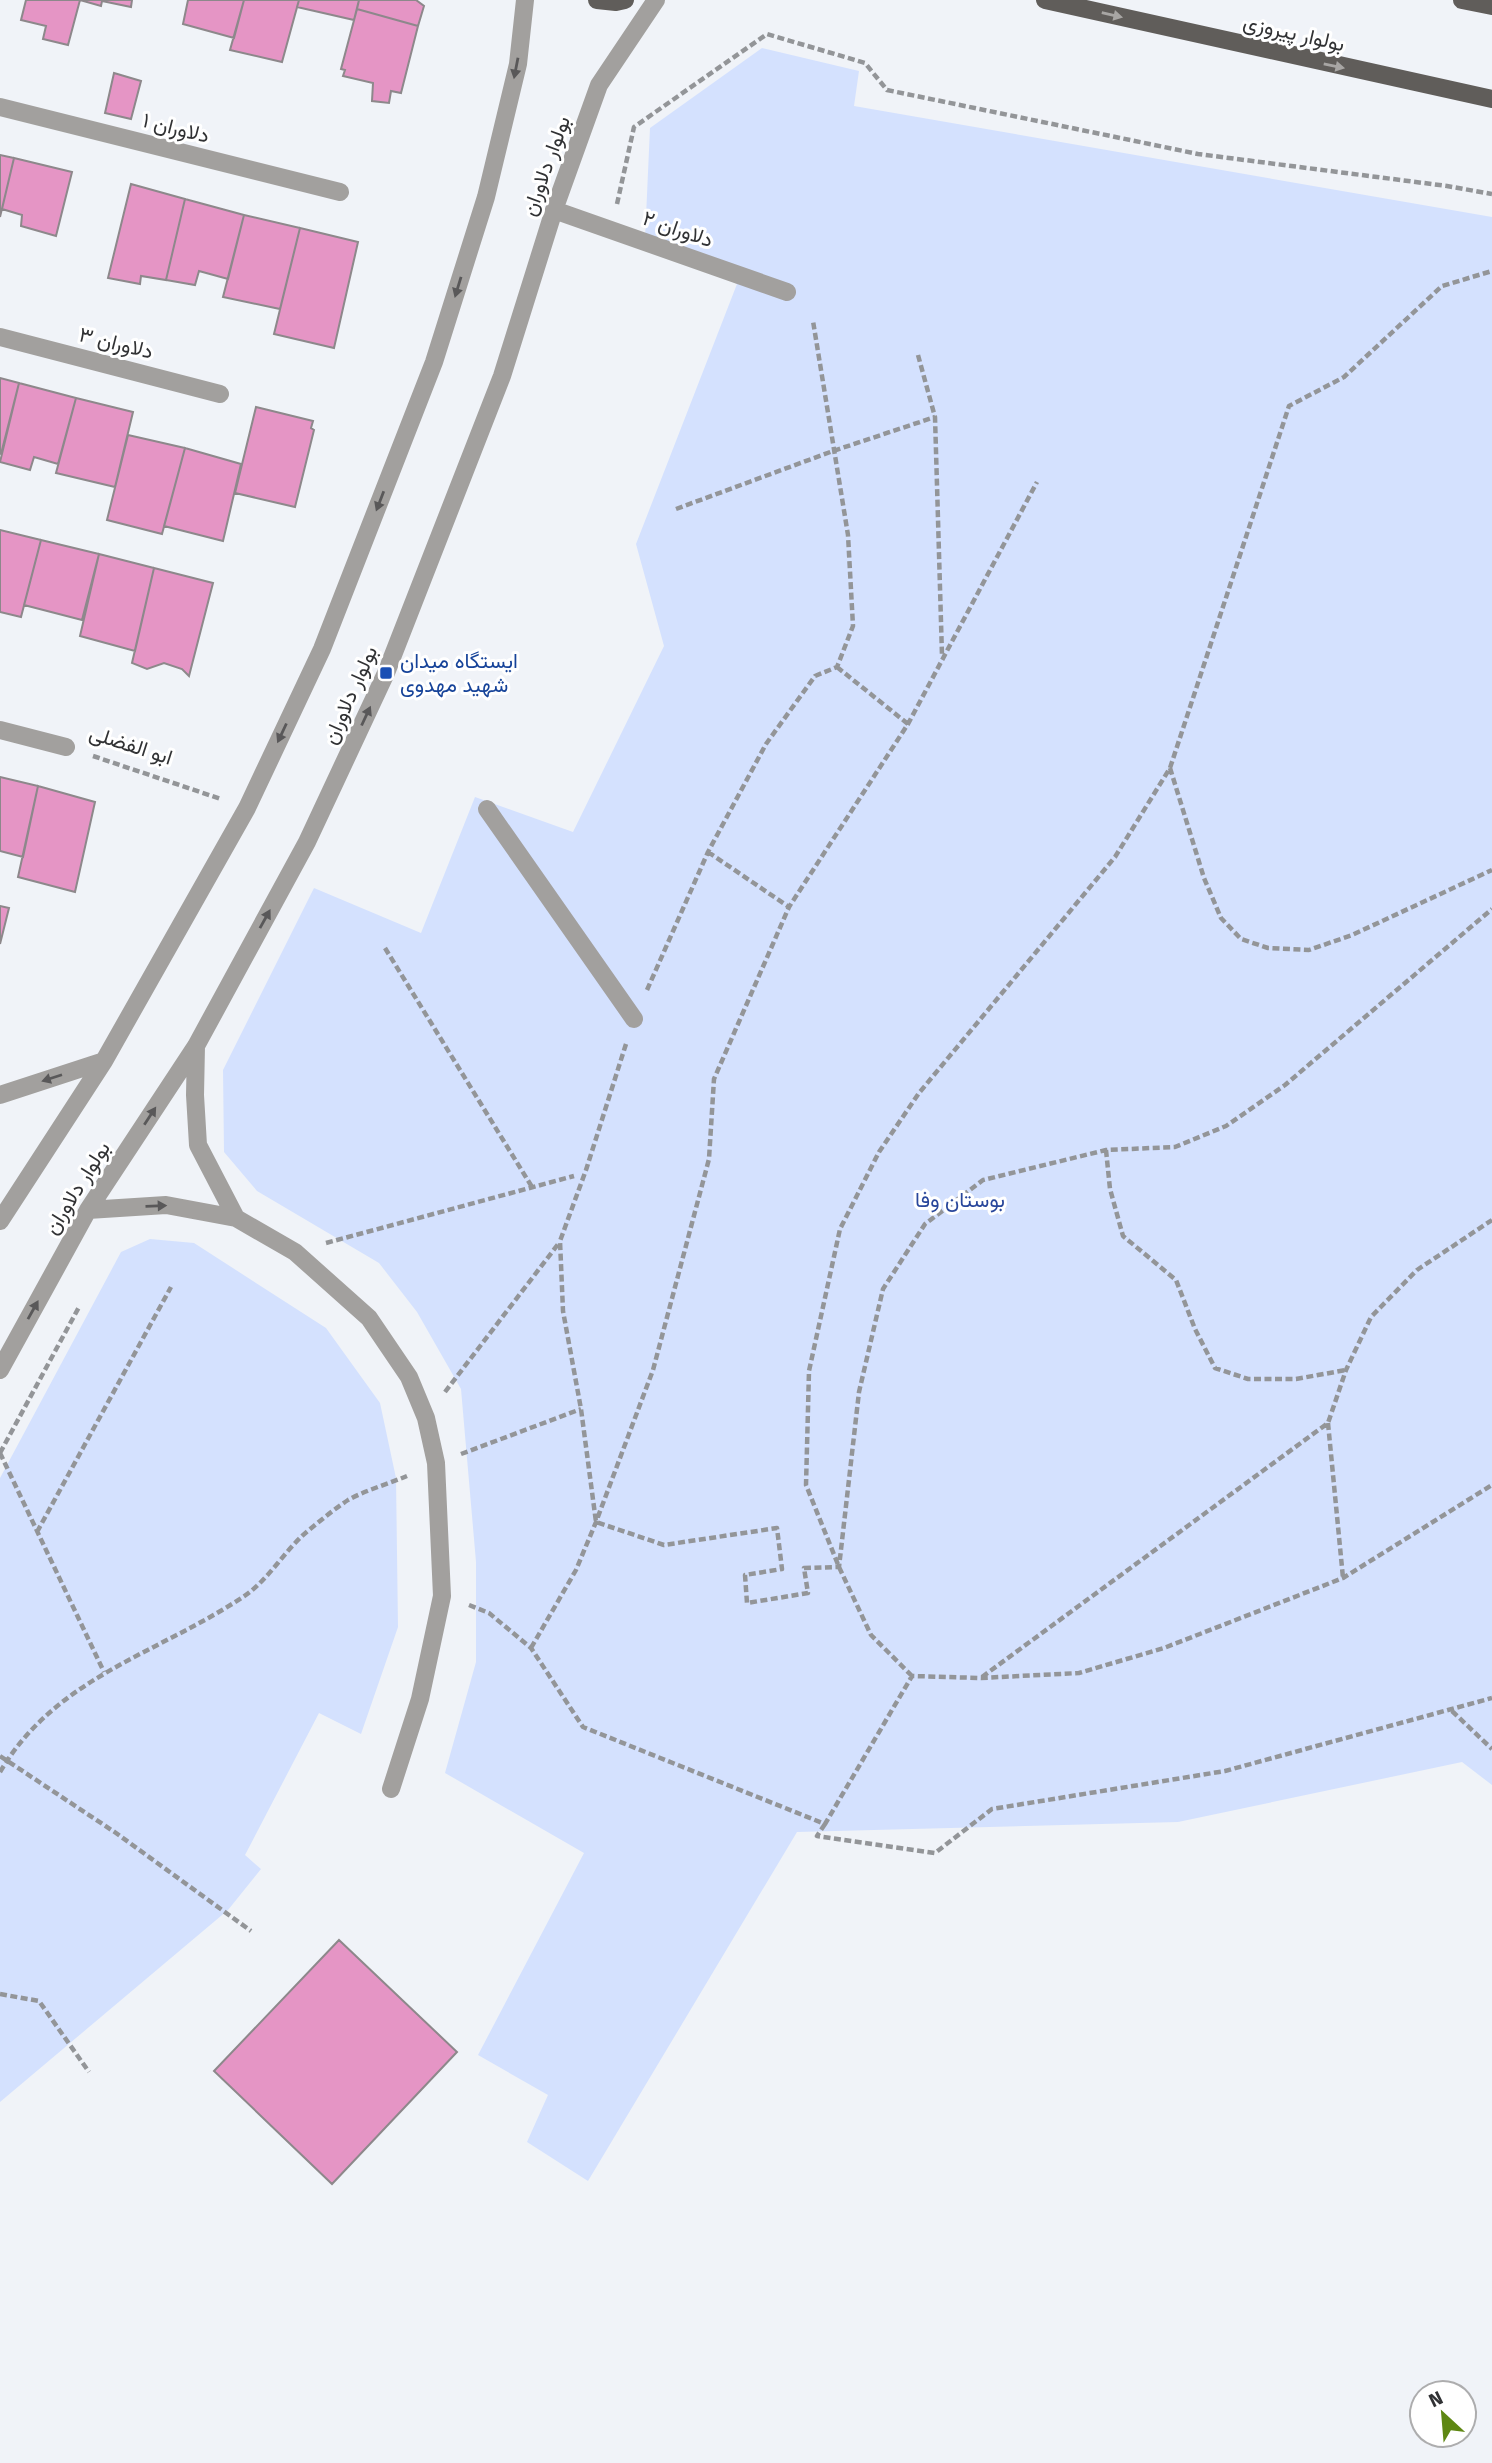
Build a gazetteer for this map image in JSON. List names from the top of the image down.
{
  "streets": {
    "main road": ["بولوار پیروزی"],
    "street": [
      "دلاوران ۱",
      "بولوار دلاوران",
      "دلاوران ۲",
      "دلاوران ۳",
      "ابو الفضلی"
    ]
  },
  "crossings": [
    ["بولوار دلاوران", "دلاوران ۲"]
  ],
  "one_way": ["بولوار پیروزی"],
  "parks": ["بوستان وفا"],
  "places": {
    "transit": ["ایستگاه میدان شهید مهدوی"]
  },
  "north": "top left"
}
